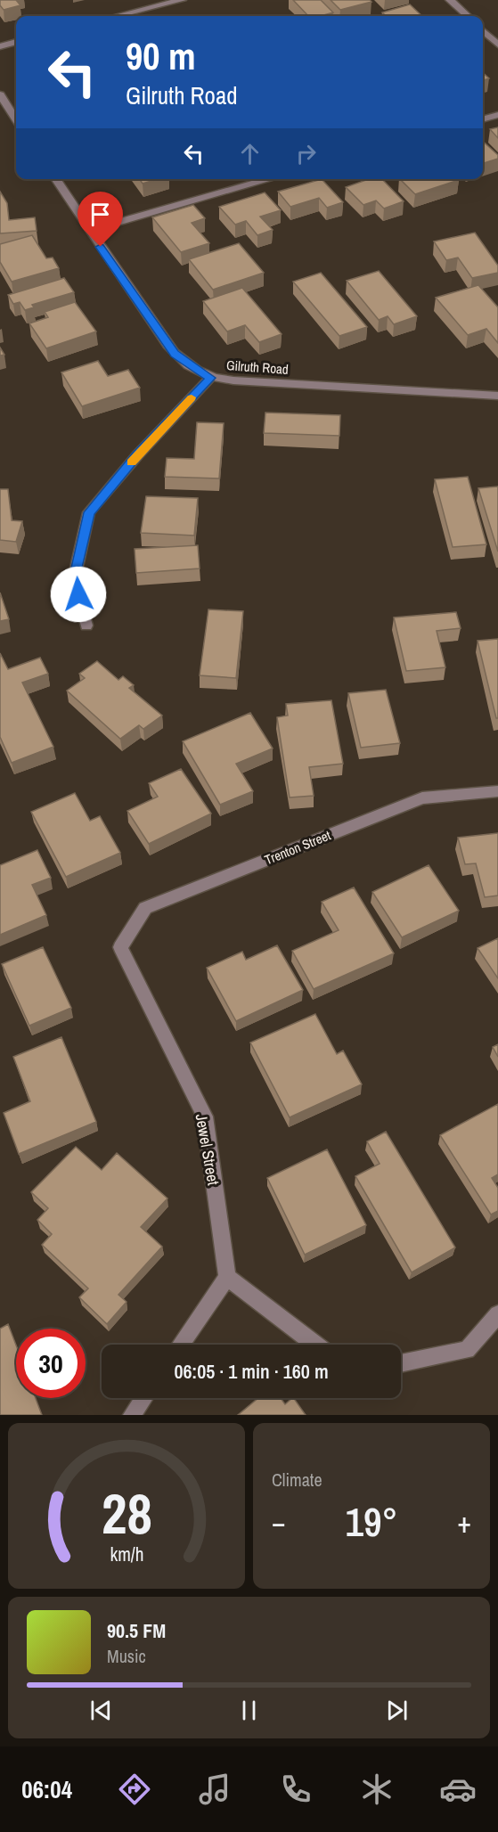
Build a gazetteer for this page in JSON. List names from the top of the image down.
{
  "streets": {
    "street": ["Gilruth Road", "Trenton Street", "Jewel Street"]
  },
  "crossings": [
    ["Trenton Street", "Jewel Street"]
  ],
  "page": {
    "turn": ["90 m", "Gilruth Road"],
    "limit": "30",
    "trip": "06:05 · 1 min · 160 m",
    "tile": "Climate",
    "heat": ["−", "19°", "+"],
    "song": ["90.5 FM", "Music"],
    "tabs": "06:04",
    "gauge": ["28", "km/h"]
  }
}
